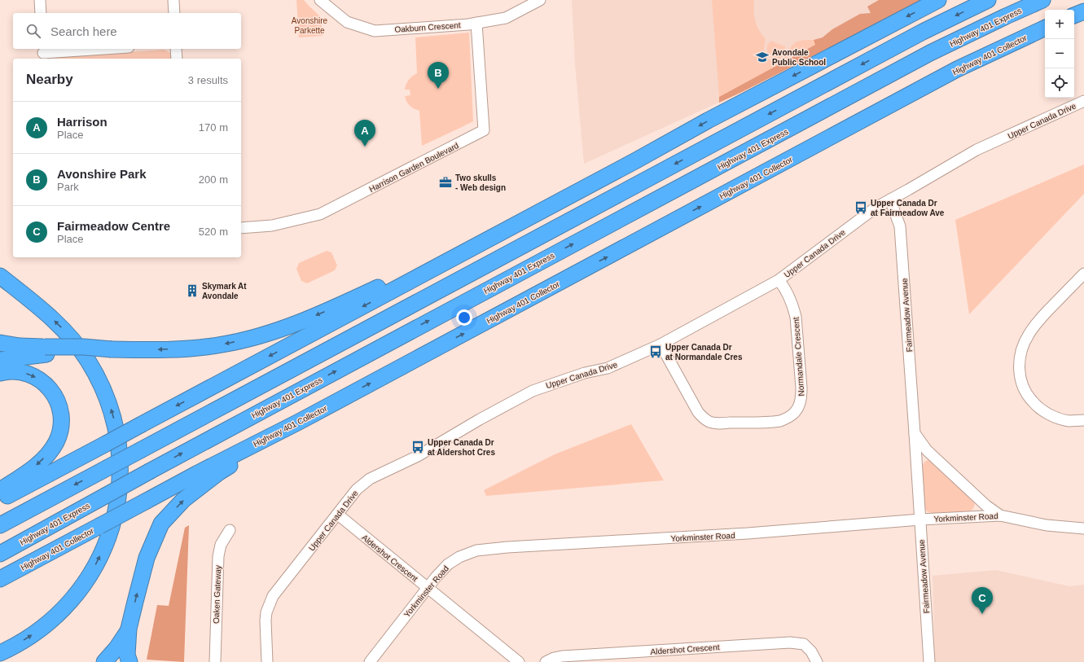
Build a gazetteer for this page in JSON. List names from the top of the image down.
{
  "streets": {
    "highway": ["Highway 401 Express", "Highway 401 Collector"],
    "street": [
      "Oakburn Crescent",
      "Upper Canada Drive",
      "Harrison Garden Boulevard",
      "Fairmeadow Avenue",
      "Normandale Crescent",
      "Yorkminster Road",
      "Aldershot Crescent",
      "Oaken Gateway"
    ]
  },
  "crossings": [
    ["Oakburn Crescent", "Harrison Garden Boulevard"],
    ["Upper Canada Drive", "Fairmeadow Avenue"],
    ["Upper Canada Drive", "Normandale Crescent"],
    ["Upper Canada Drive", "Aldershot Crescent"],
    ["Fairmeadow Avenue", "Yorkminster Road"],
    ["Yorkminster Road", "Aldershot Crescent"]
  ],
  "parks": ["Avonshire Parkette"],
  "places": {
    "school or university": ["Avondale Public School"],
    "office": ["Two skulls - Web design"],
    "bus stop": ["Upper Canada Dr at Fairmeadow Ave", "Upper Canada Dr at Normandale Cres", "Upper Canada Dr at Aldershot Cres"],
    "building": ["Skymark At Avondale"]
  },
  "page": {
    "map_buttons": ["+", "−"],
    "search": "Search here",
    "heading": ["Nearby", "3 results"],
    "pins": ["B", "A", "C"],
    "list": [
      {
        "mark": "A",
        "name": "Harrison",
        "note": "Place",
        "value": "170 m"
      },
      {
        "mark": "B",
        "name": "Avonshire Park",
        "note": "Park",
        "value": "200 m"
      },
      {
        "mark": "C",
        "name": "Fairmeadow Centre",
        "note": "Place",
        "value": "520 m"
      }
    ]
  }
}
